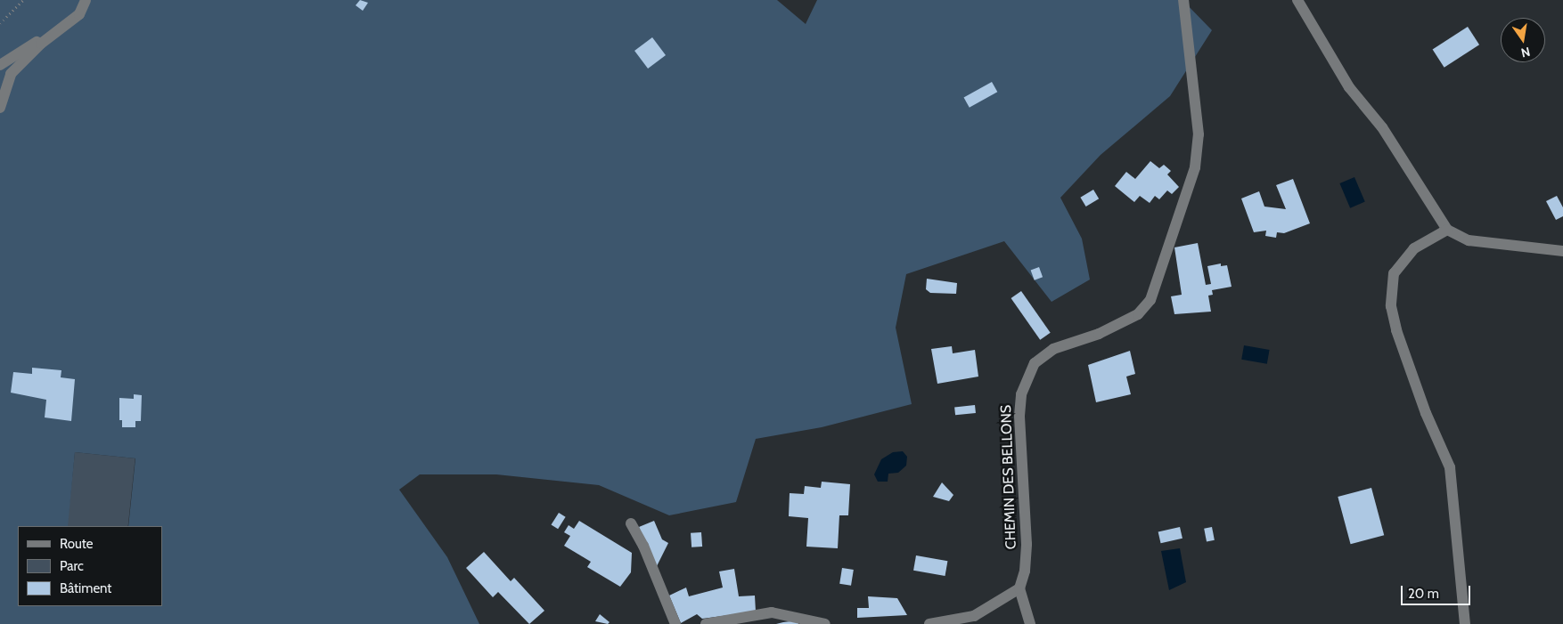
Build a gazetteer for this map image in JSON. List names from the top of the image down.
{
  "streets": {
    "street": ["CHEMIN DES BELLONS"]
  },
  "legend": ["Route", "Parc", "Bâtiment"],
  "scale_bar": "20 m",
  "north": "bottom"
}
